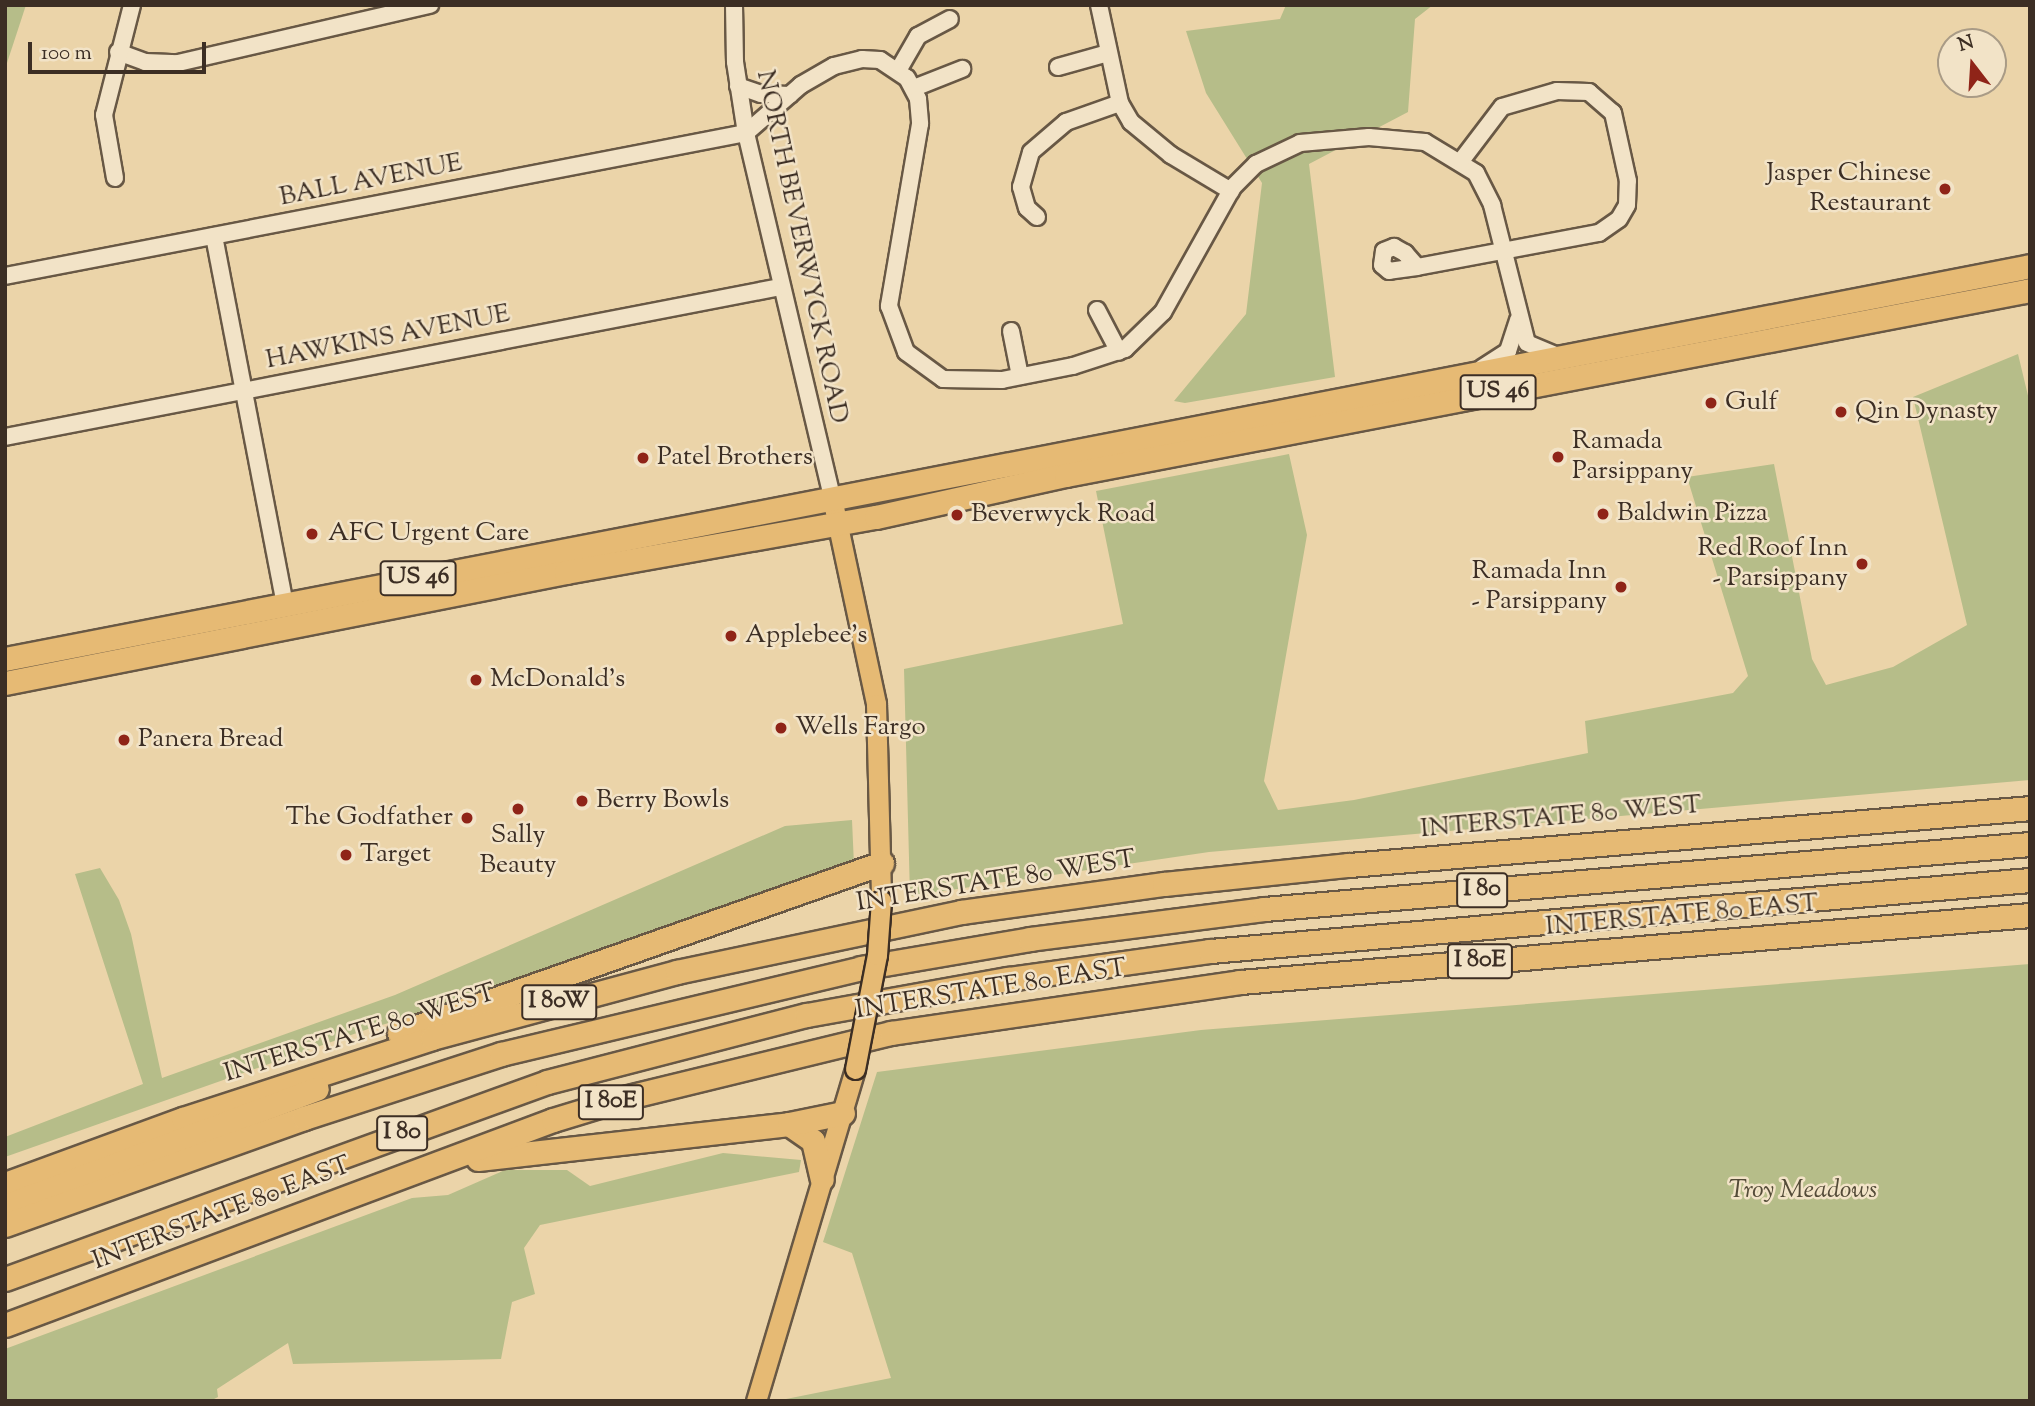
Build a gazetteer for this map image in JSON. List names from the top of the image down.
{
  "streets": {
    "highway": [
      "US 46",
      "INTERSTATE 80 WEST",
      "I 80",
      "INTERSTATE 80 EAST",
      "I 80E",
      "I 80W"
    ],
    "street": ["BALL AVENUE", "NORTH BEVERWYCK ROAD", "HAWKINS AVENUE"]
  },
  "crossings": [
    ["BALL AVENUE", "NORTH BEVERWYCK ROAD"],
    ["NORTH BEVERWYCK ROAD", "HAWKINS AVENUE"],
    ["NORTH BEVERWYCK ROAD", "US 46"]
  ],
  "parks": ["Troy Meadows"],
  "places": [
    "Jasper Chinese Restaurant",
    "Gulf",
    "Qin Dynasty",
    "Ramada Parsippany",
    "Patel Brothers",
    "Baldwin Pizza",
    "Beverwyck Road",
    "AFC Urgent Care",
    "Red Roof Inn - Parsippany",
    "Ramada Inn - Parsippany",
    "Applebee's",
    "McDonald's",
    "Wells Fargo",
    "Panera Bread",
    "Berry Bowls",
    "Sally Beauty",
    "The Godfather",
    "Target"
  ],
  "scale_bar": "100 m",
  "north": "top"
}
